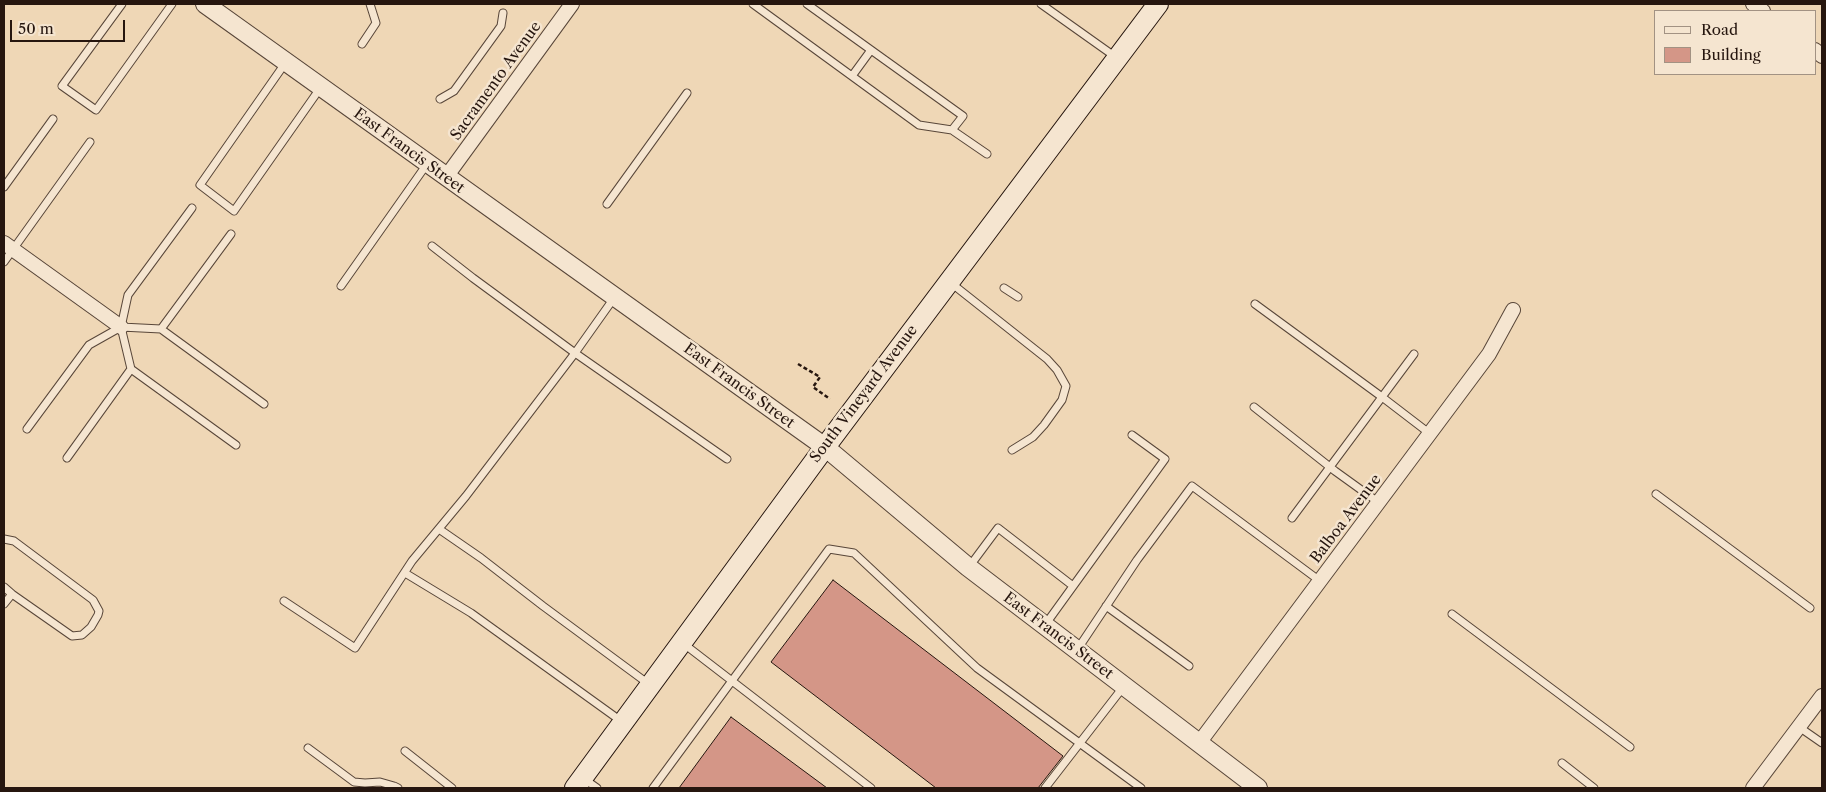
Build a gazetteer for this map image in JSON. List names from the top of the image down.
{
  "streets": {
    "main road": ["South Vineyard Avenue"],
    "street": ["Sacramento Avenue", "East Francis Street", "Balboa Avenue"]
  },
  "crossings": [
    ["Sacramento Avenue", "East Francis Street"],
    ["East Francis Street", "South Vineyard Avenue"],
    ["East Francis Street", "Balboa Avenue"]
  ],
  "legend": ["Road", "Building"],
  "scale_bar": "50 m"
}
